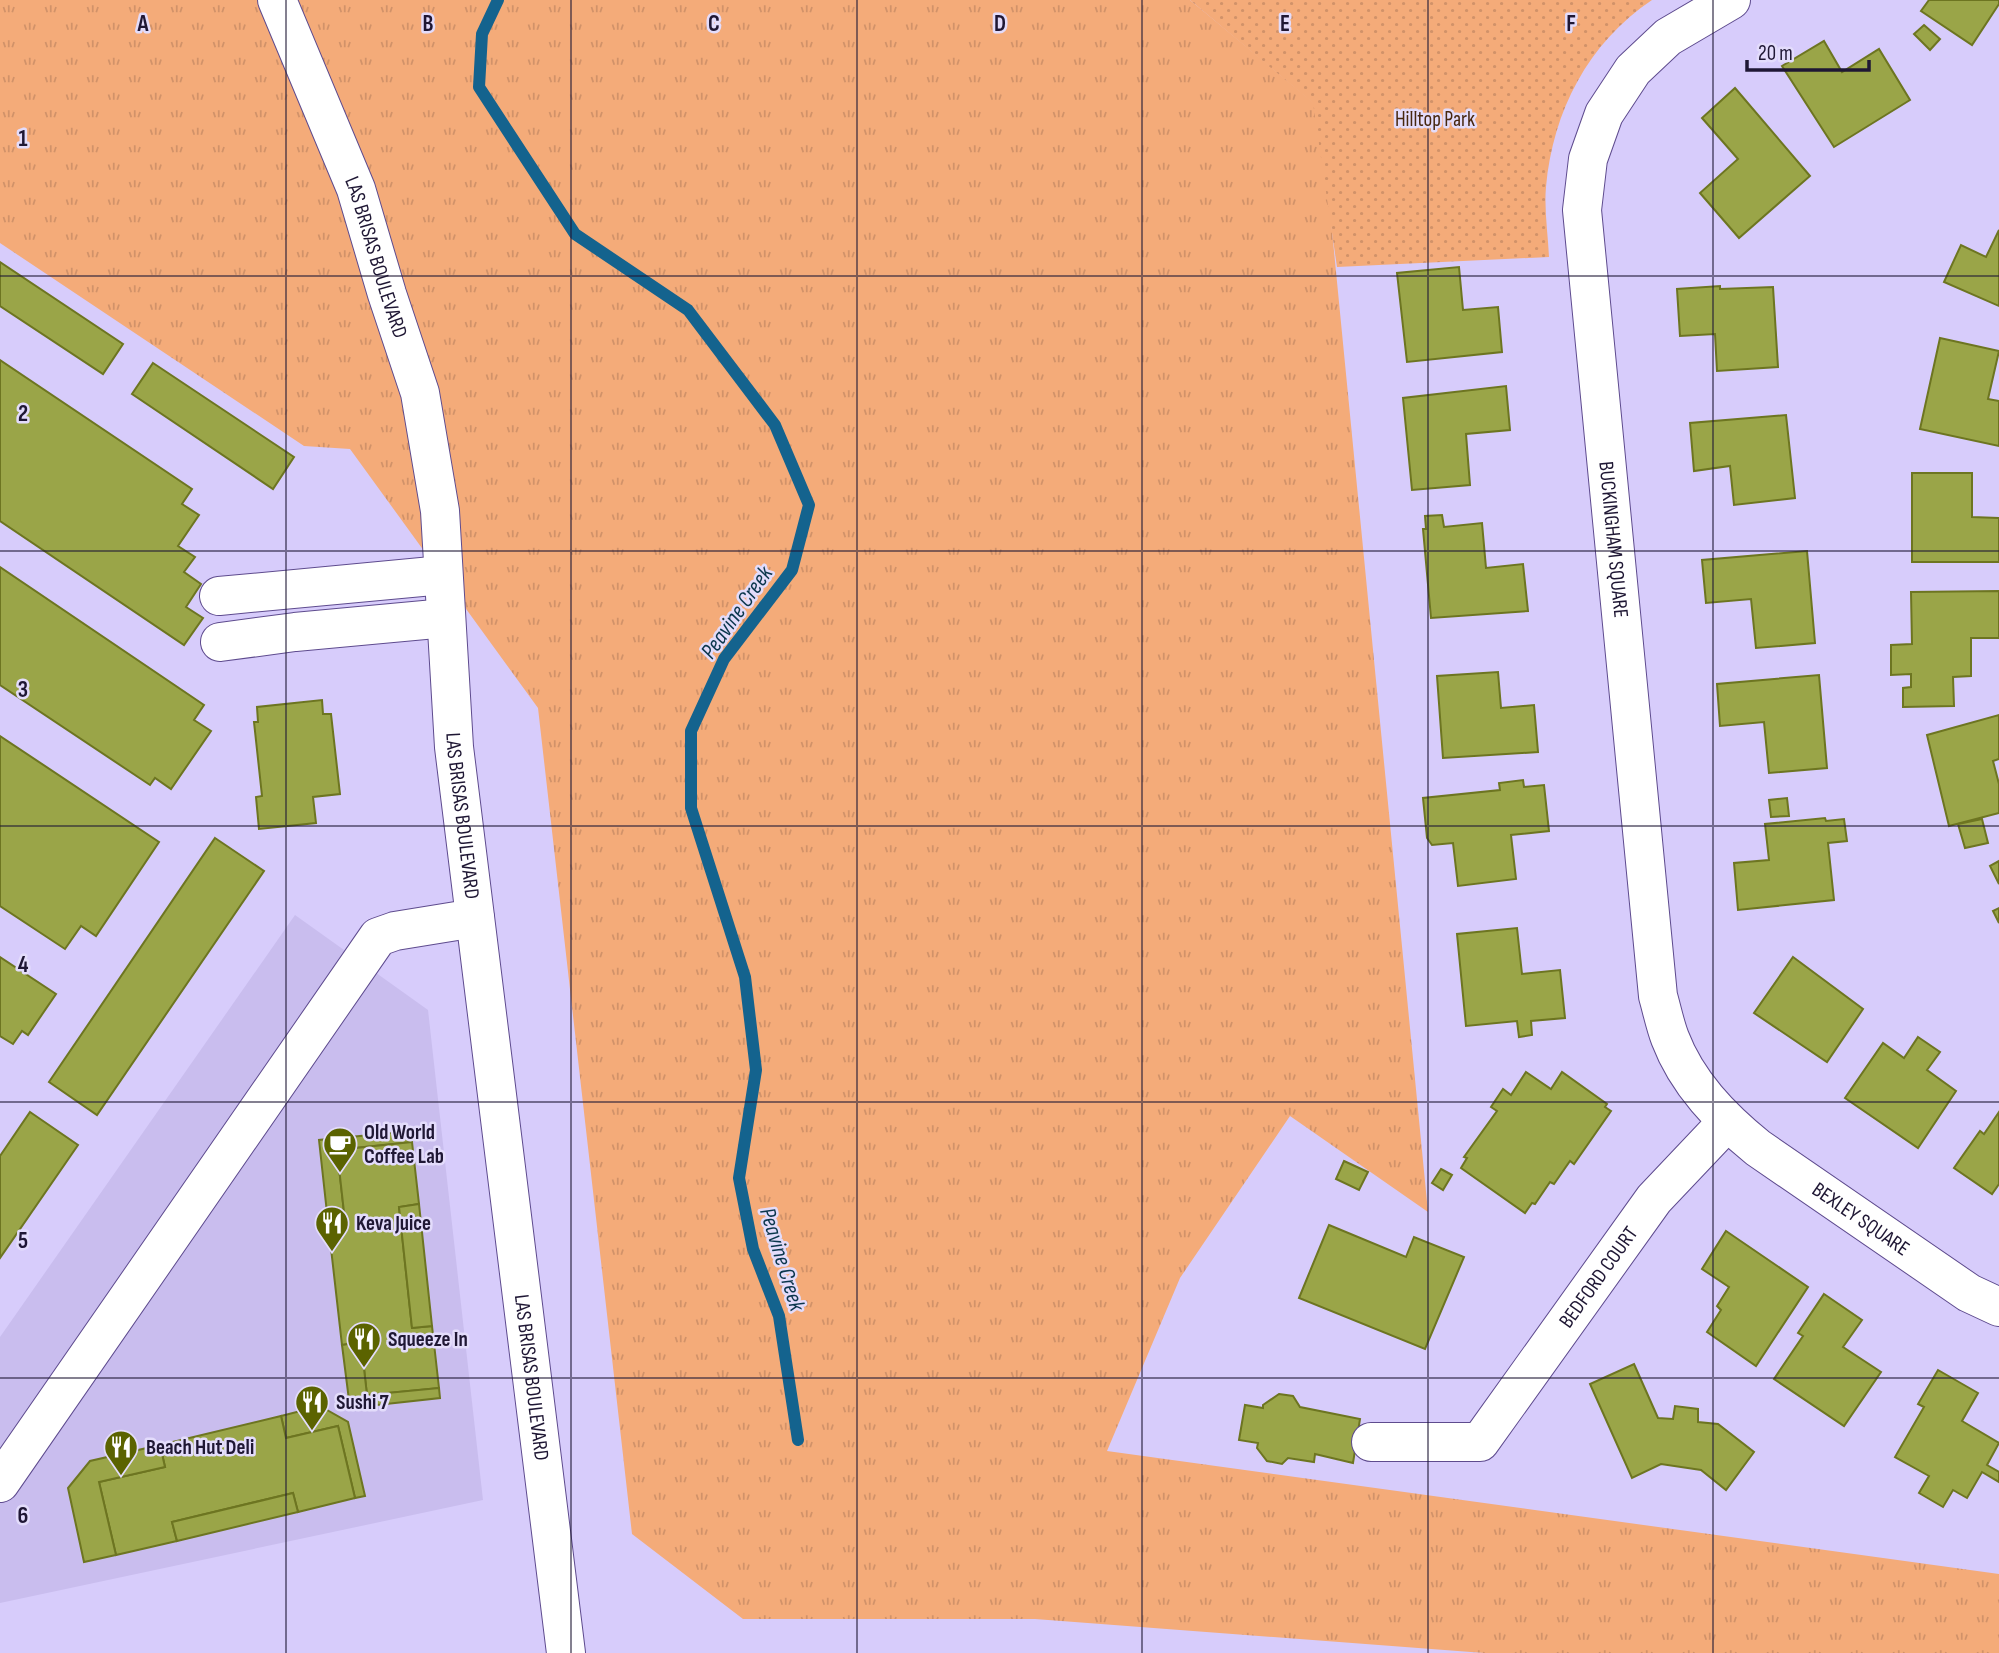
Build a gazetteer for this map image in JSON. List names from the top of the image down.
{
  "streets": {
    "street": [
      "LAS BRISAS BOULEVARD",
      "BUCKINGHAM SQUARE",
      "BEXLEY SQUARE",
      "BEDFORD COURT"
    ]
  },
  "crossings": [
    ["BUCKINGHAM SQUARE", "BEXLEY SQUARE"],
    ["BUCKINGHAM SQUARE", "BEDFORD COURT"],
    ["BEXLEY SQUARE", "BEDFORD COURT"]
  ],
  "water": ["Peavine Creek"],
  "parks": ["Hilltop Park"],
  "places": {
    "cafe": ["Old World Coffee Lab"],
    "restaurant": [
      "Keva Juice",
      "Squeeze In",
      "Sushi 7",
      "Beach Hut Deli"
    ]
  },
  "scale_bar": "20 m",
  "grid": {
    "columns": [
      "A",
      "B",
      "C",
      "D",
      "E",
      "F"
    ],
    "rows": [
      "1",
      "2",
      "3",
      "4",
      "5",
      "6"
    ]
  }
}
